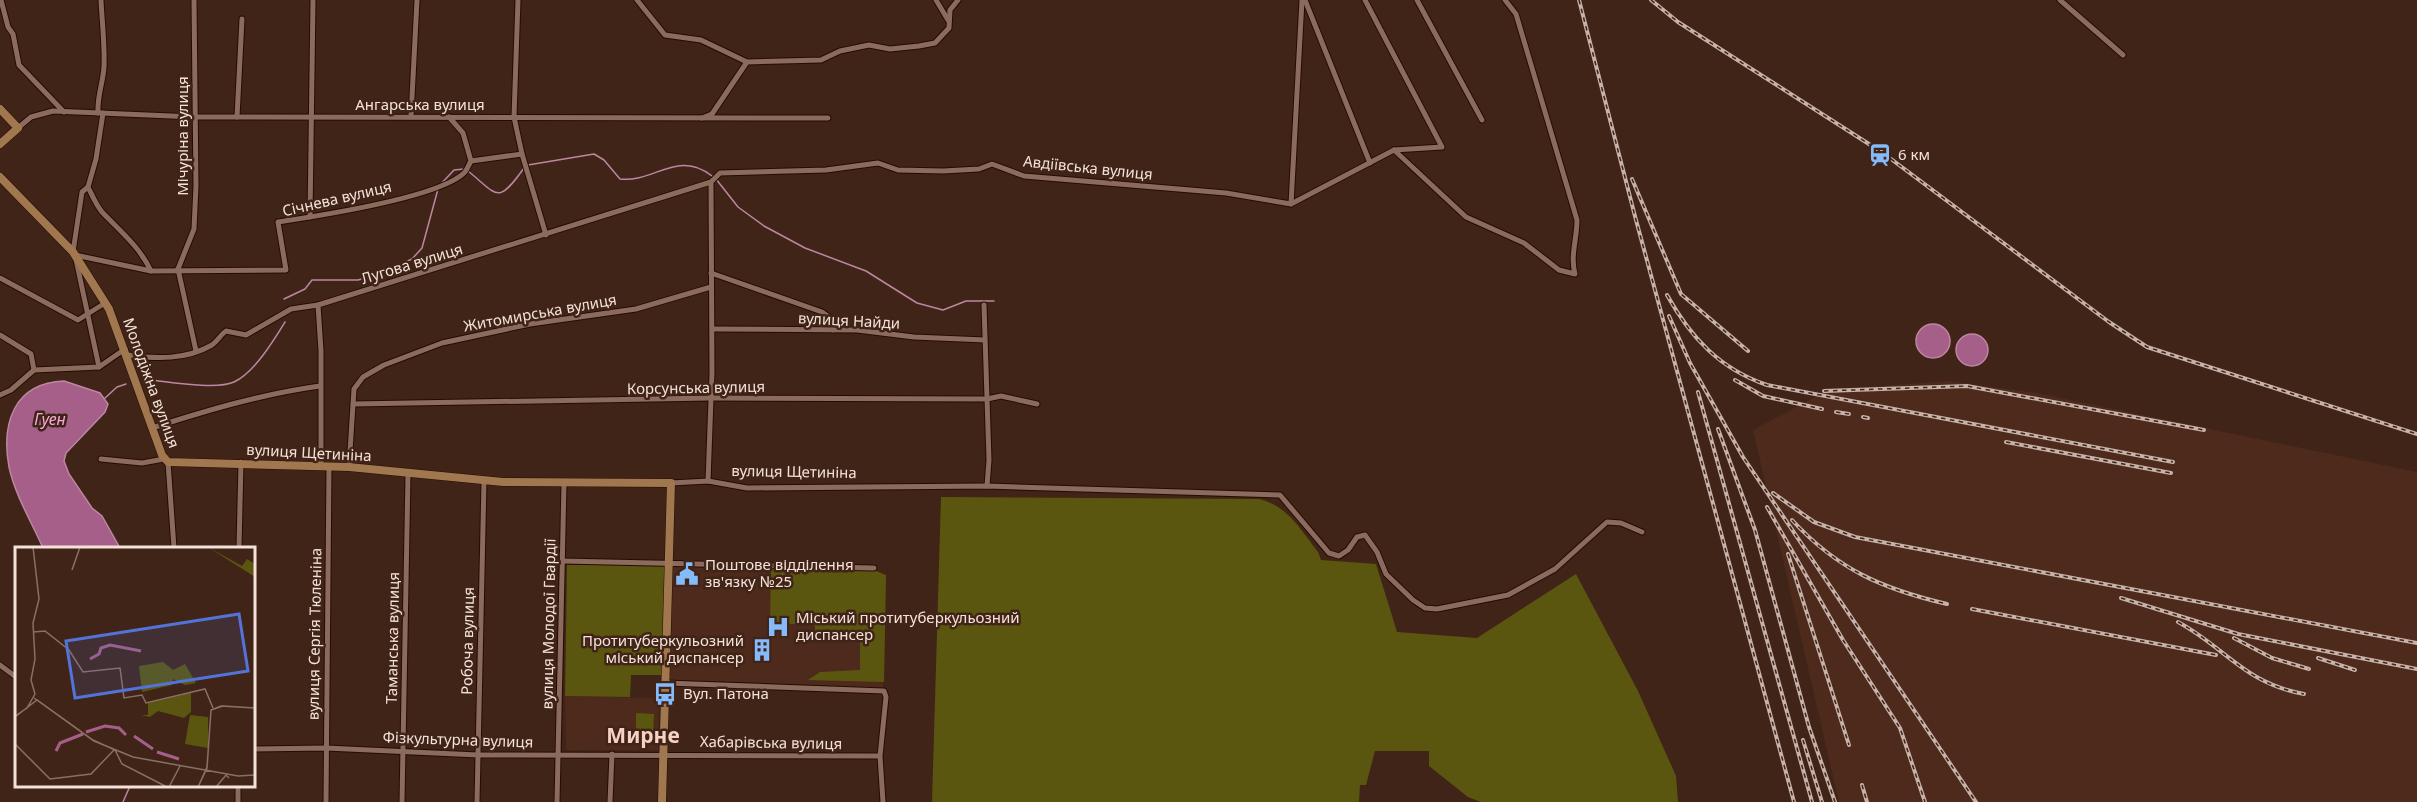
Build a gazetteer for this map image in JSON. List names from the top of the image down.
{
  "streets": {
    "street": [
      "Ангарська вулиця",
      "Мічуріна вулиця",
      "Авдіївська вулиця",
      "Січнева вулиця",
      "Лугова вулиця",
      "Житомирська вулиця",
      "вулиця Найди",
      "Молодіжна вулиця",
      "Корсунська вулиця",
      "вулиця Щетиніна",
      "вулиця Молодої Гвардії",
      "вулиця Сергія Тюленіна",
      "Таманська вулиця",
      "Робоча вулиця",
      "Фізкультурна вулиця",
      "Хабарівська вулиця"
    ]
  },
  "crossings": [
    ["Ангарська вулиця", "Мічуріна вулиця"],
    ["Мічуріна вулиця", "Січнева вулиця"],
    ["Авдіївська вулиця", "Лугова вулиця"],
    ["Лугова вулиця", "Молодіжна вулиця"],
    ["Лугова вулиця", "вулиця Сергія Тюленіна"],
    ["Житомирська вулиця", "Корсунська вулиця"],
    ["Житомирська вулиця", "вулиця Щетиніна"],
    ["Молодіжна вулиця", "вулиця Щетиніна"],
    ["вулиця Щетиніна", "вулиця Молодої Гвардії"],
    ["вулиця Щетиніна", "вулиця Сергія Тюленіна"],
    ["вулиця Щетиніна", "Таманська вулиця"],
    ["вулиця Щетиніна", "Робоча вулиця"],
    ["вулиця Молодої Гвардії", "Фізкультурна вулиця"],
    ["вулиця Сергія Тюленіна", "Фізкультурна вулиця"],
    ["Таманська вулиця", "Фізкультурна вулиця"],
    ["Робоча вулиця", "Фізкультурна вулиця"],
    ["Фізкультурна вулиця", "Хабарівська вулиця"]
  ],
  "districts": ["Мирне"],
  "water": ["Гуен"],
  "places": {
    "station": ["6 км"],
    "public building": ["Поштове відділення зв'язку №25"],
    "hospital": ["Міський протитуберкульозний диспансер"],
    "building": ["Протитуберкульозний міський диспансер"],
    "bus stop": ["Вул. Патона"]
  }
}
